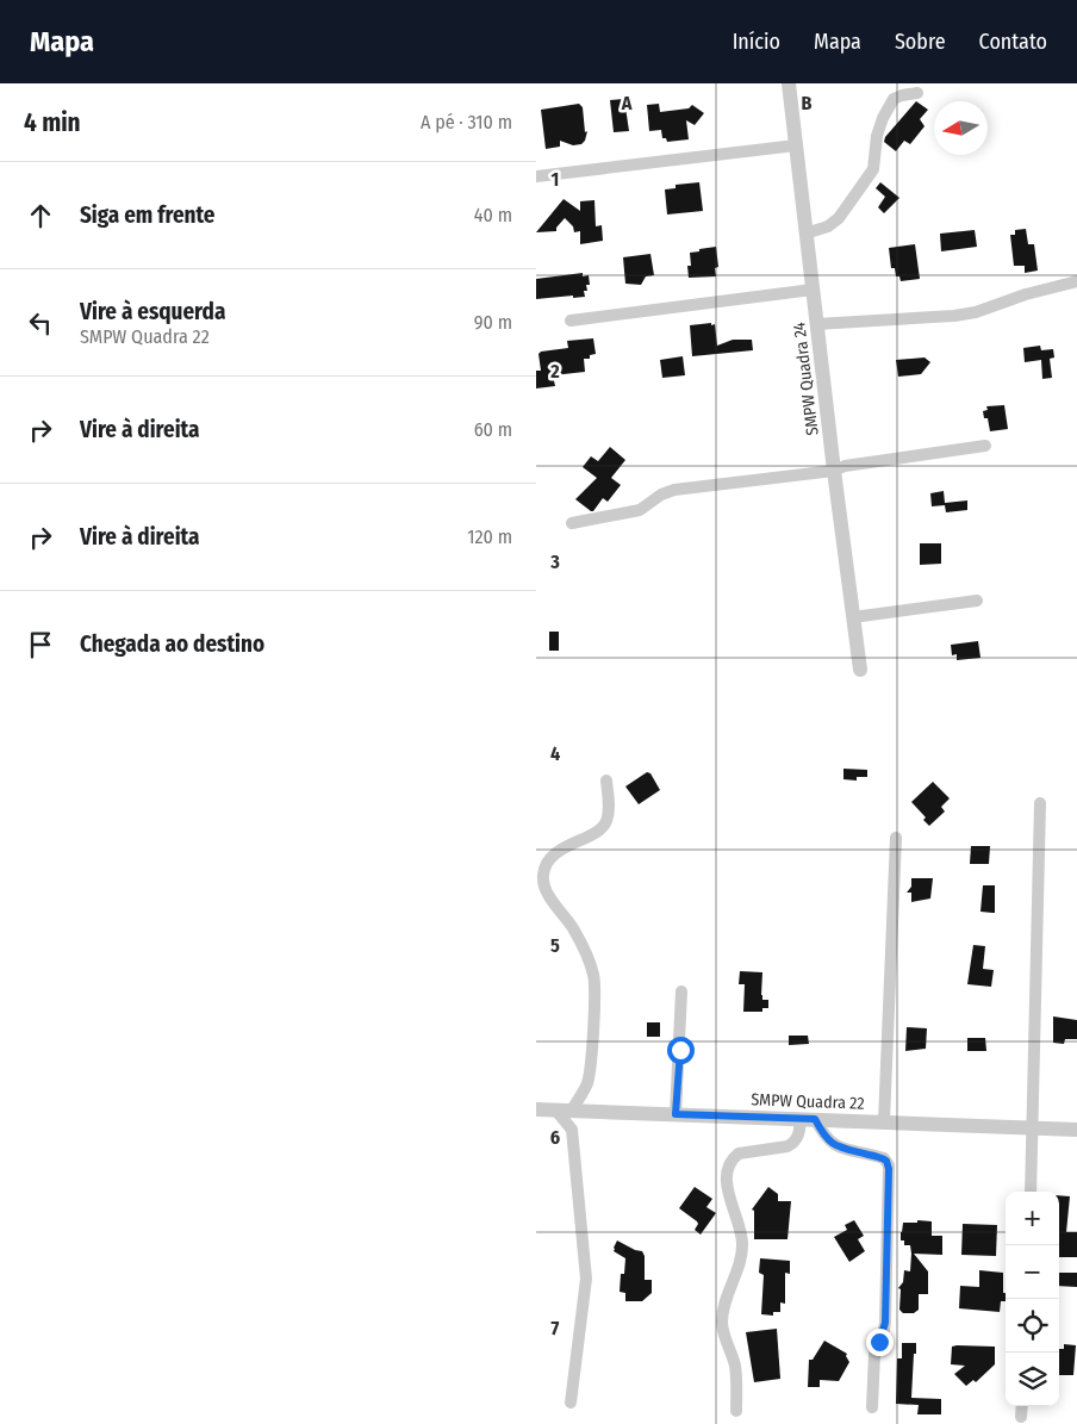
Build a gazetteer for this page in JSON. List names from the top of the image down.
{
  "streets": {
    "street": ["SMPW Quadra 24", "SMPW Quadra 22"]
  },
  "north": "left",
  "page": {
    "header": "Mapa",
    "nav": [
      "Início",
      "Mapa",
      "Sobre",
      "Contato"
    ],
    "heading": ["4 min", "A pé · 310 m"],
    "list": [
      ["Siga em frente", "40 m"],
      ["Vire à esquerda", "SMPW Quadra 22", "90 m"],
      ["Vire à direita", "60 m"],
      ["Vire à direita", "120 m"],
      "Chegada ao destino"
    ],
    "map_buttons": ["+", "−"]
  },
  "grid": {
    "columns": ["A", "B"],
    "rows": [
      "1",
      "2",
      "3",
      "4",
      "5",
      "6",
      "7"
    ]
  }
}
